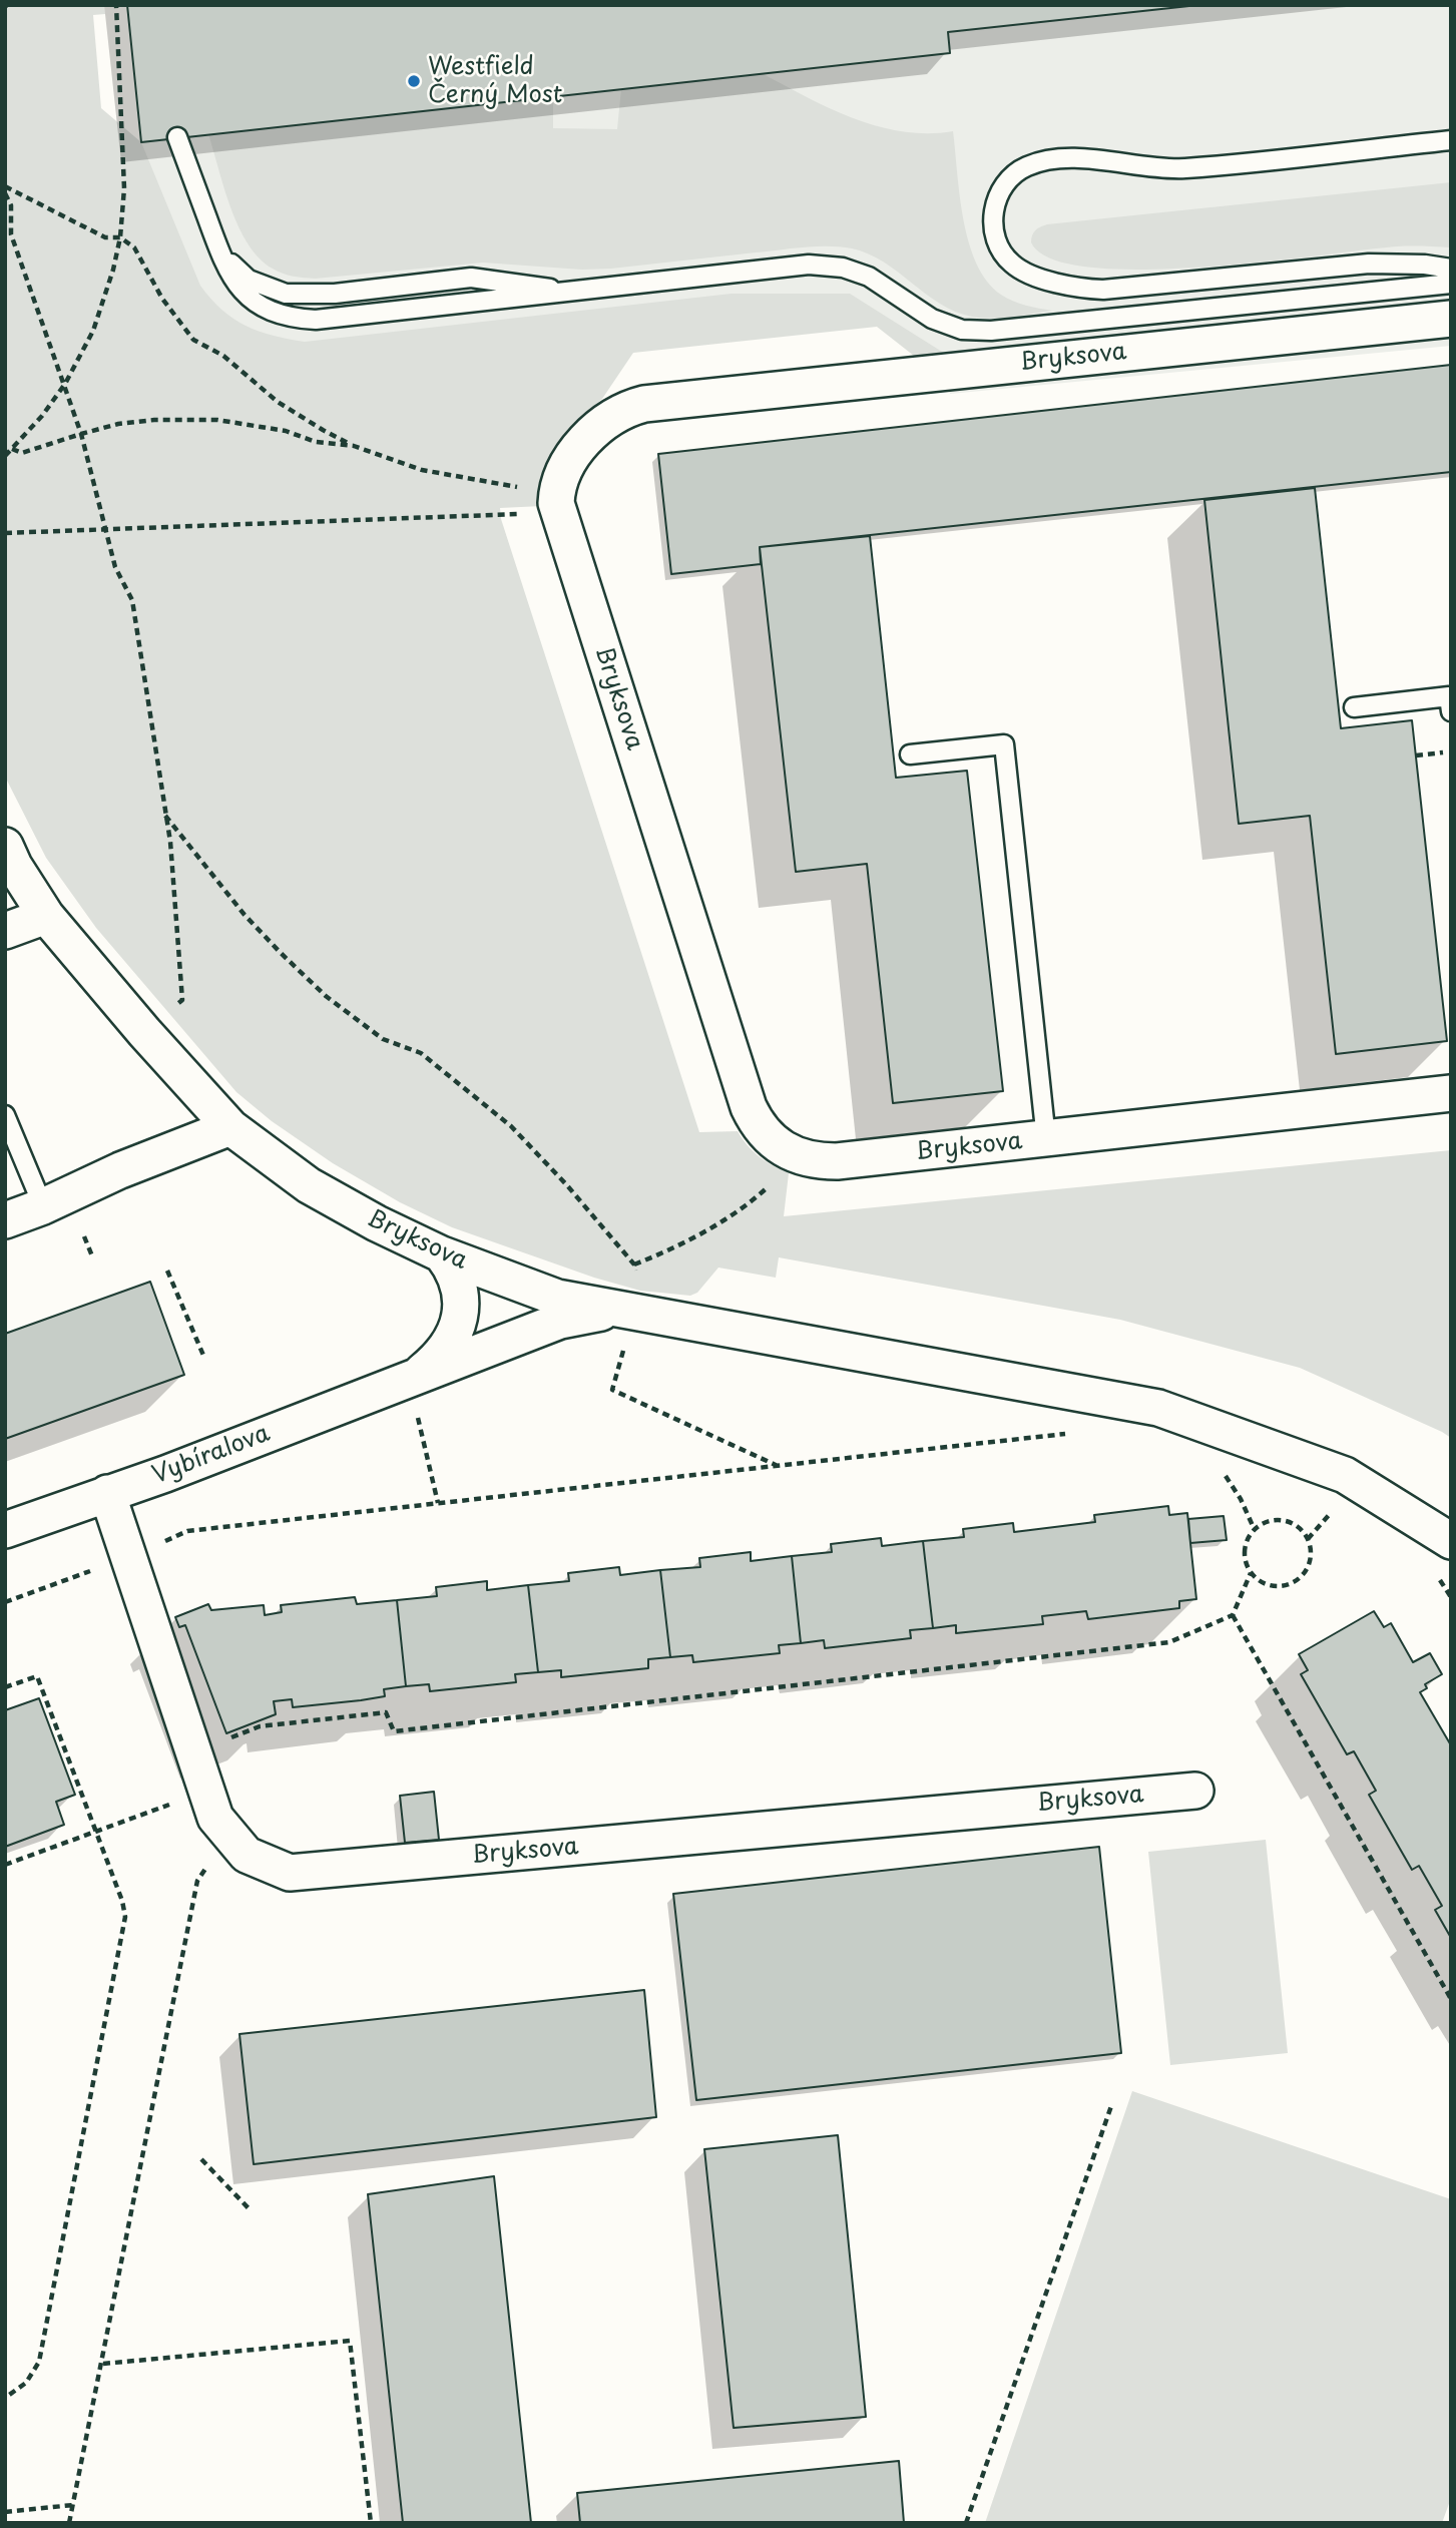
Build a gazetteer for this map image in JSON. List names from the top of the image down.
{
  "streets": {
    "street": ["Bryksova", "Vybíralova"]
  },
  "crossings": [
    ["Bryksova", "Vybíralova"]
  ],
  "places": ["Westfield Černý Most"]
}
